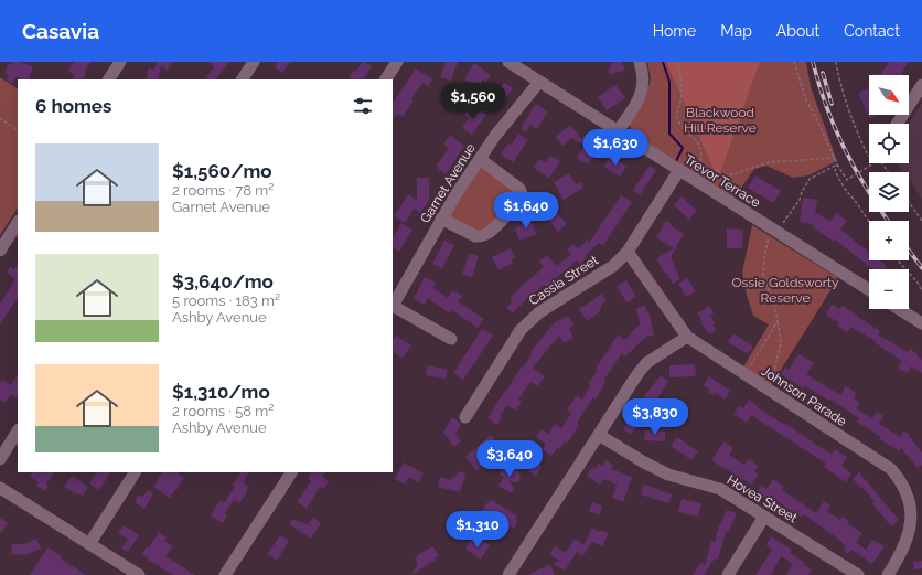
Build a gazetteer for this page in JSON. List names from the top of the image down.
{
  "streets": {
    "street": [
      "Trevor Terrace",
      "Garnet Avenue",
      "Cassia Street",
      "Johnson Parade",
      "Hovea Street"
    ]
  },
  "crossings": [
    ["Trevor Terrace", "Garnet Avenue"],
    ["Trevor Terrace", "Cassia Street"],
    ["Cassia Street", "Johnson Parade"]
  ],
  "parks": ["Blackwood Hill Reserve", "Ossie Goldsworty Reserve"],
  "north": "bottom right",
  "page": {
    "header": "Casavia",
    "nav": [
      "Home",
      "Map",
      "About",
      "Contact"
    ],
    "map_buttons": ["+", "−"],
    "heading": "6 homes",
    "price": [
      "$1,560",
      "$1,630",
      "$1,640",
      "$3,830",
      "$3,640",
      "$1,310"
    ],
    "list": [
      {
        "name": "$1,560/mo",
        "note": "2 rooms · 78 m² · Garnet Avenue"
      },
      {
        "name": "$3,640/mo",
        "note": "5 rooms · 183 m² · Ashby Avenue"
      },
      {
        "name": "$1,310/mo",
        "note": "2 rooms · 58 m² · Ashby Avenue"
      }
    ]
  }
}
